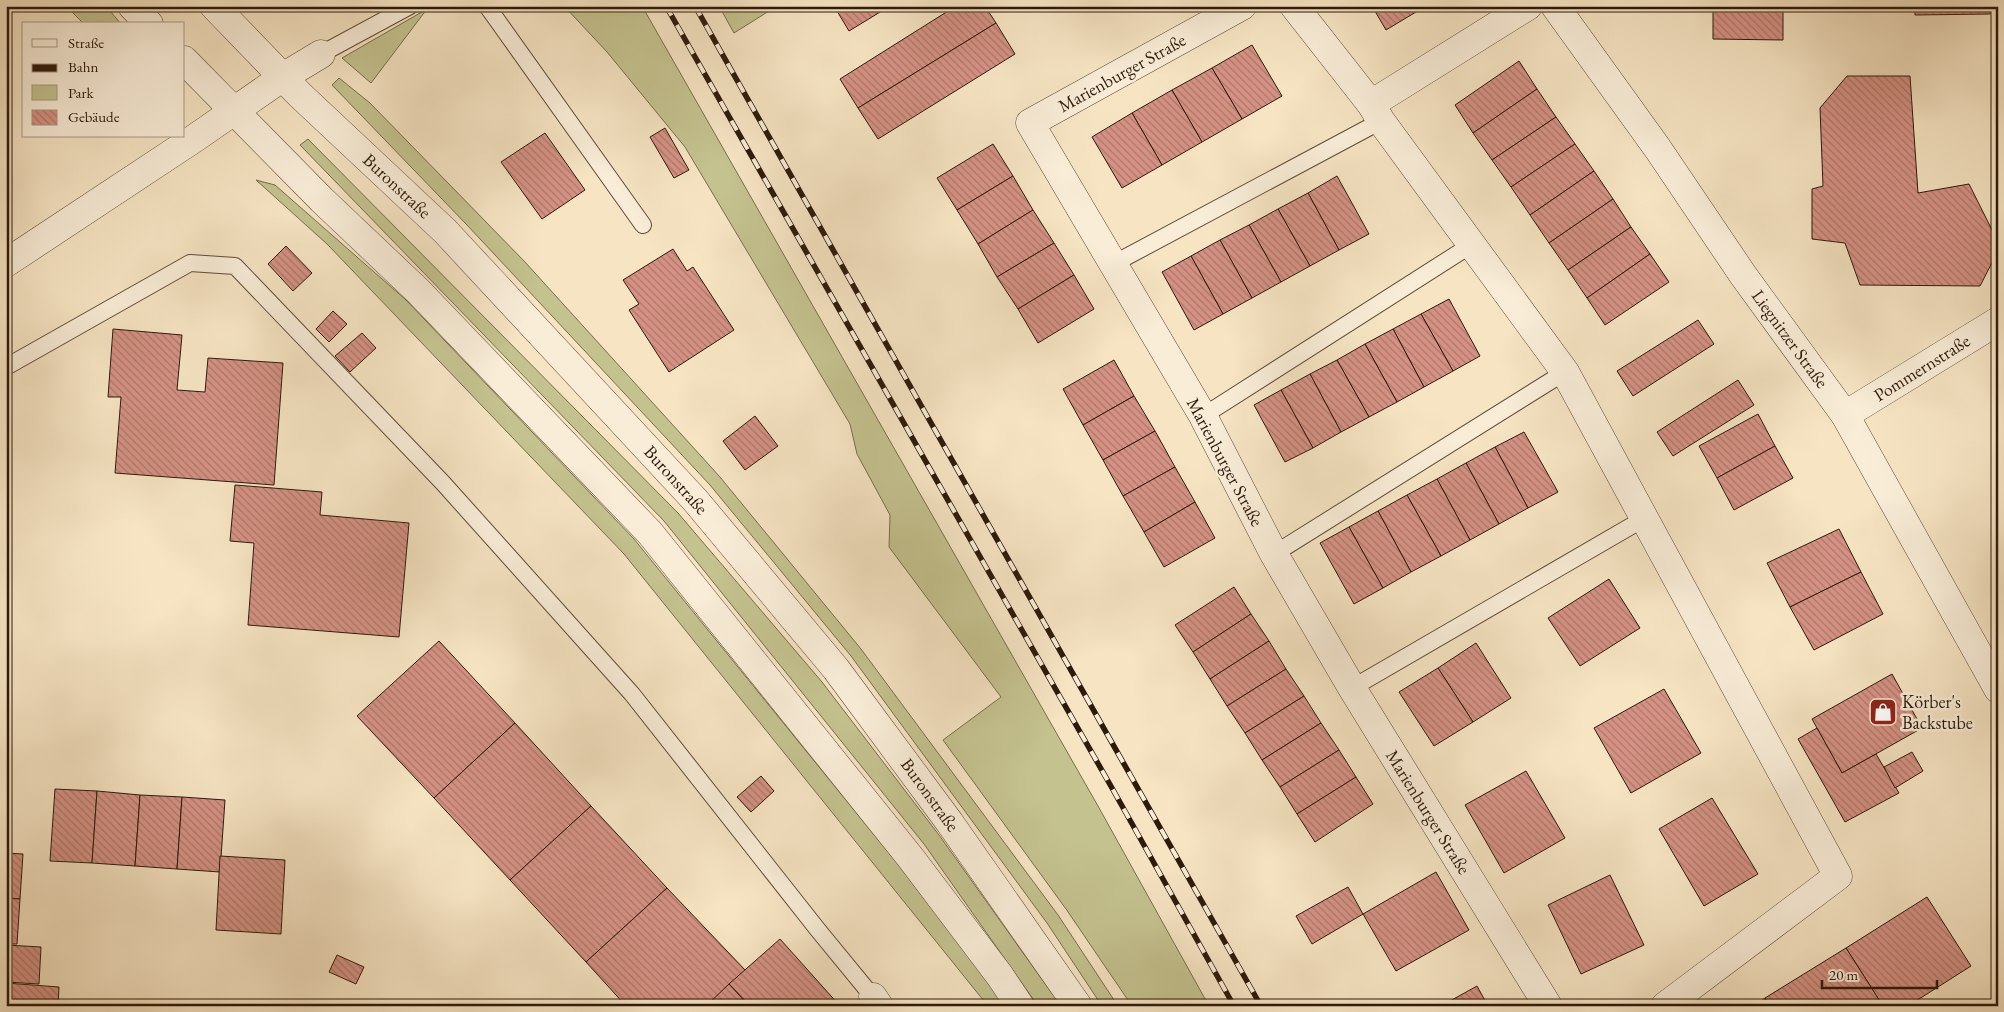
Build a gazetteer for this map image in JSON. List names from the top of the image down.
{
  "streets": {
    "street": [
      "Marienburger Straße",
      "Buronstraße",
      "Liegnitzer Straße",
      "Pommernstraße"
    ]
  },
  "crossings": [
    ["Liegnitzer Straße", "Pommernstraße"]
  ],
  "places": {
    "shop": ["Körber's Backstube"]
  },
  "legend": [
    "Straße",
    "Bahn",
    "Park",
    "Gebäude"
  ],
  "scale_bar": "20 m"
}
